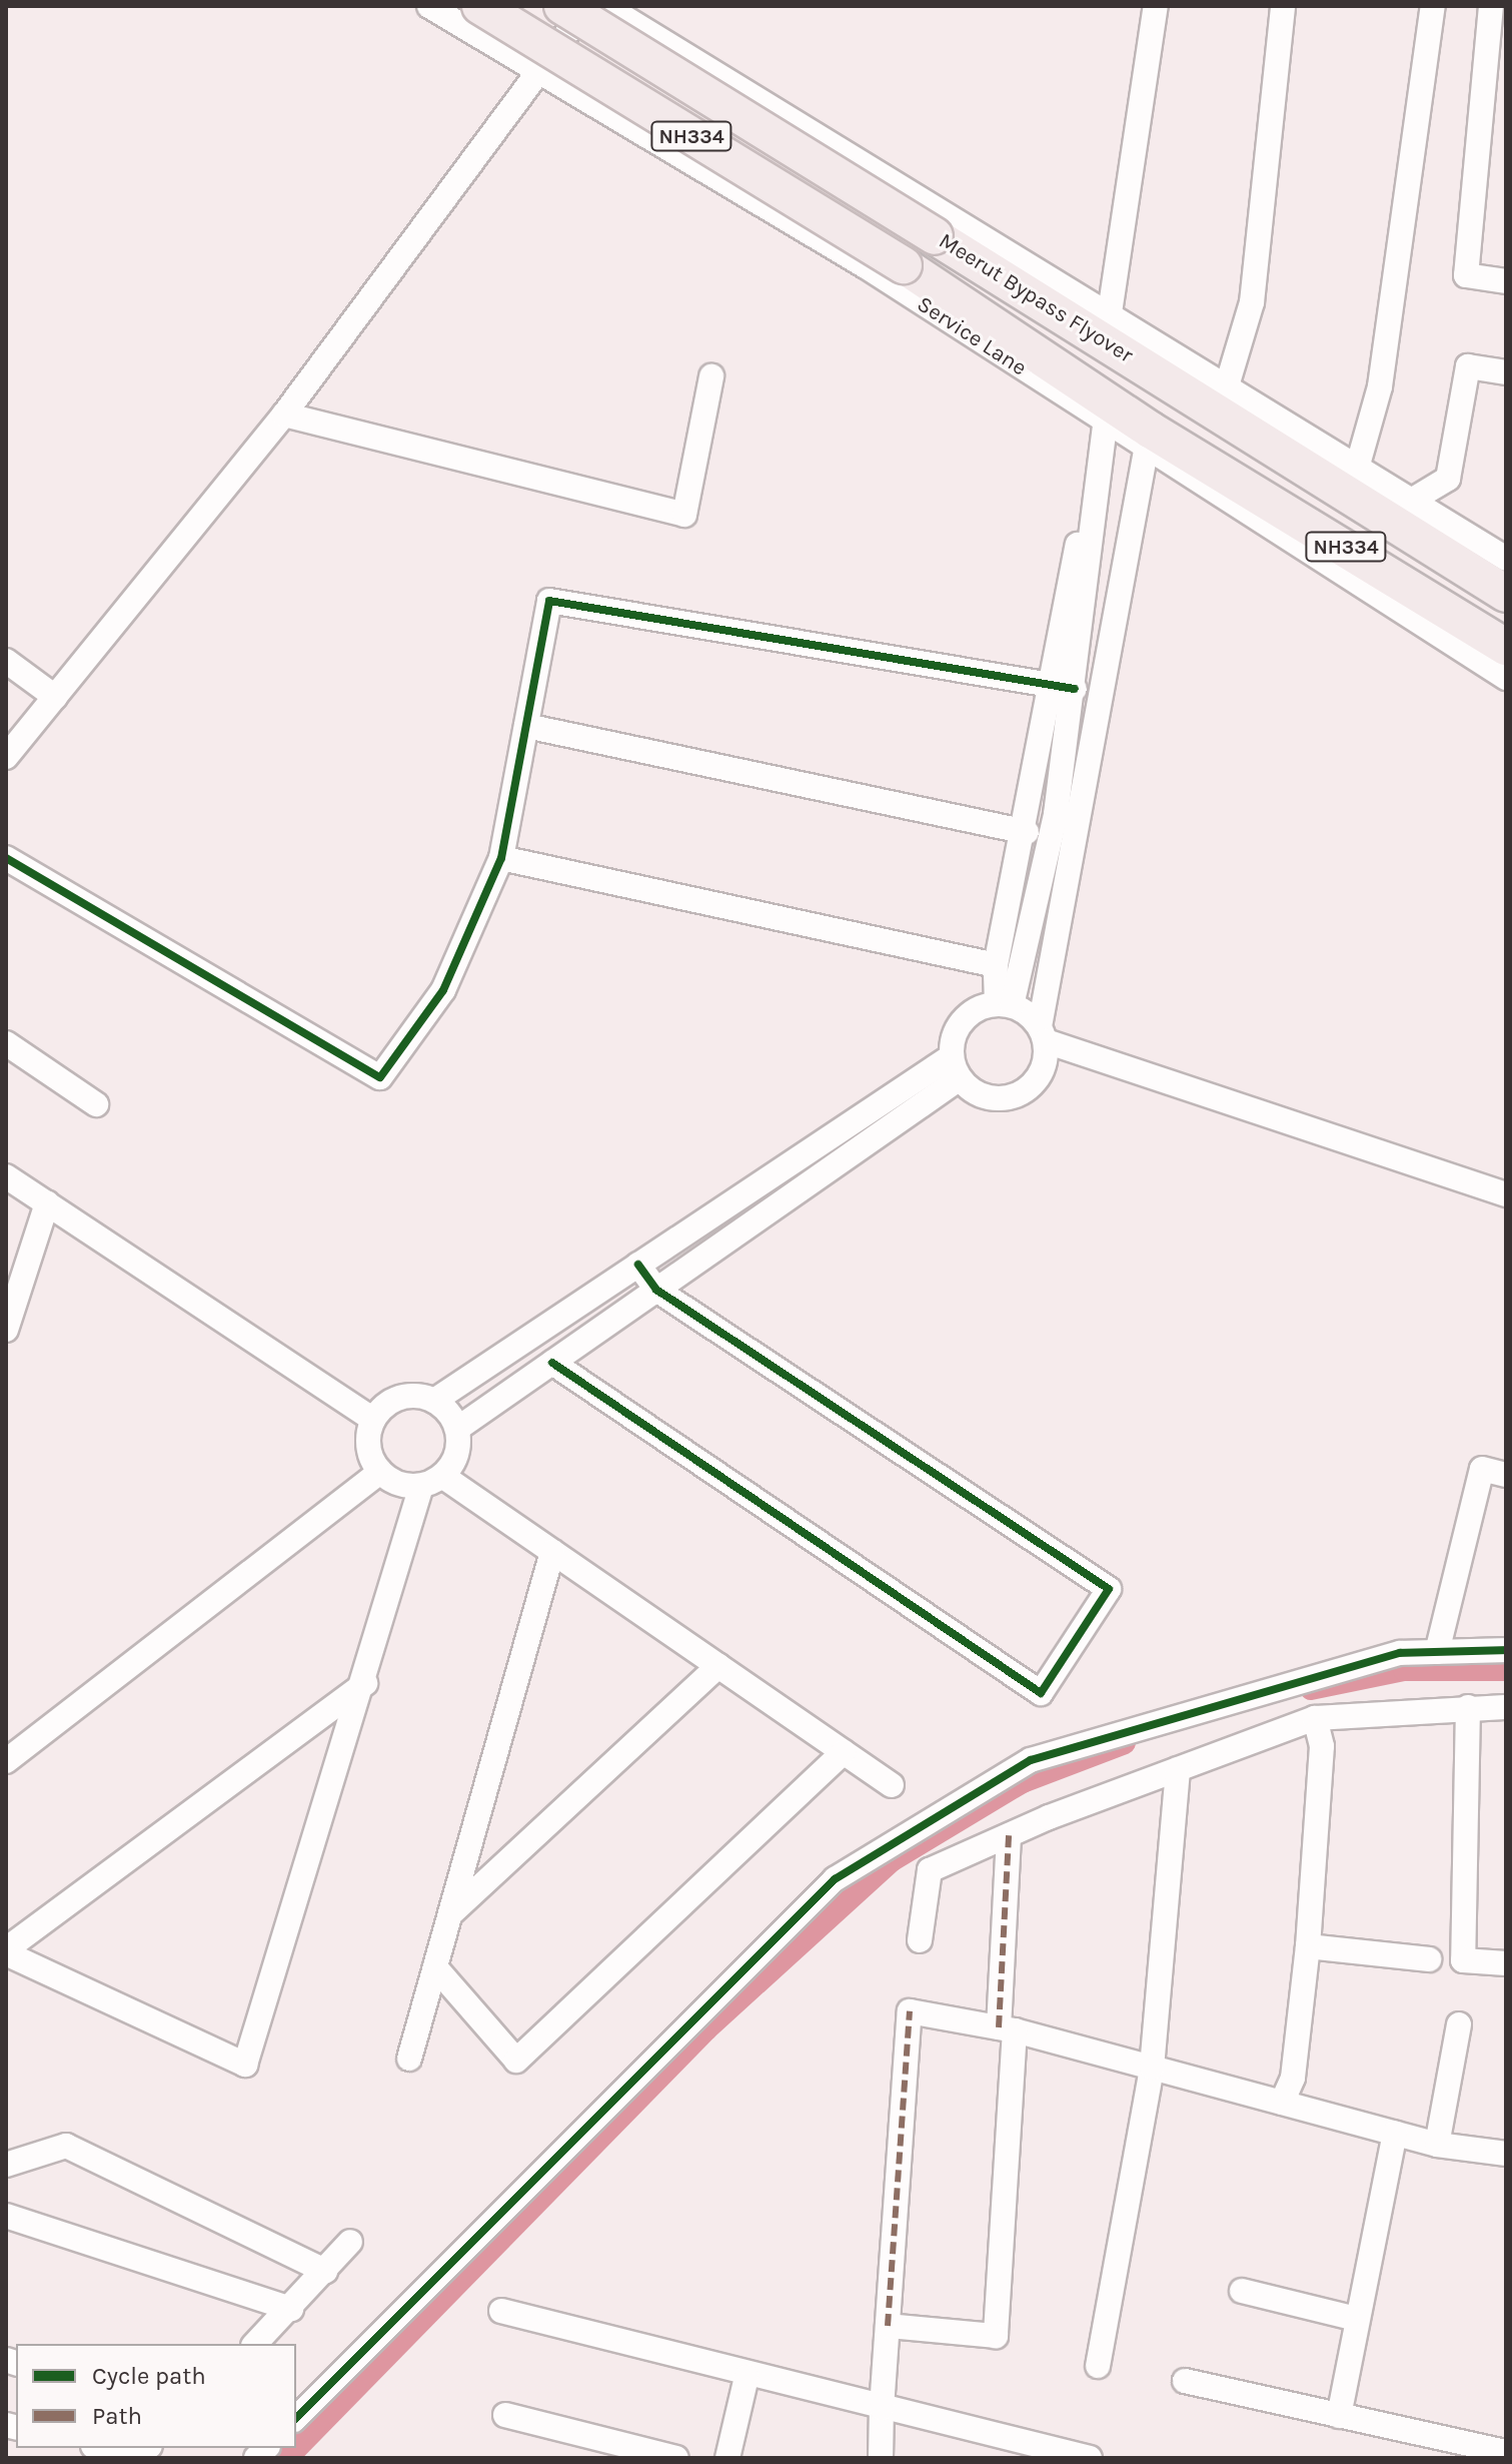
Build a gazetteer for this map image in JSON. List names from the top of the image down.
{
  "streets": {
    "highway": ["NH334", "Meerut Bypass Flyover"],
    "street": ["Service Lane"]
  },
  "crossings": [
    ["NH334", "Meerut Bypass Flyover"],
    ["NH334", "Service Lane"],
    ["Meerut Bypass Flyover", "Service Lane"]
  ],
  "legend": ["Cycle path", "Path"]
}
